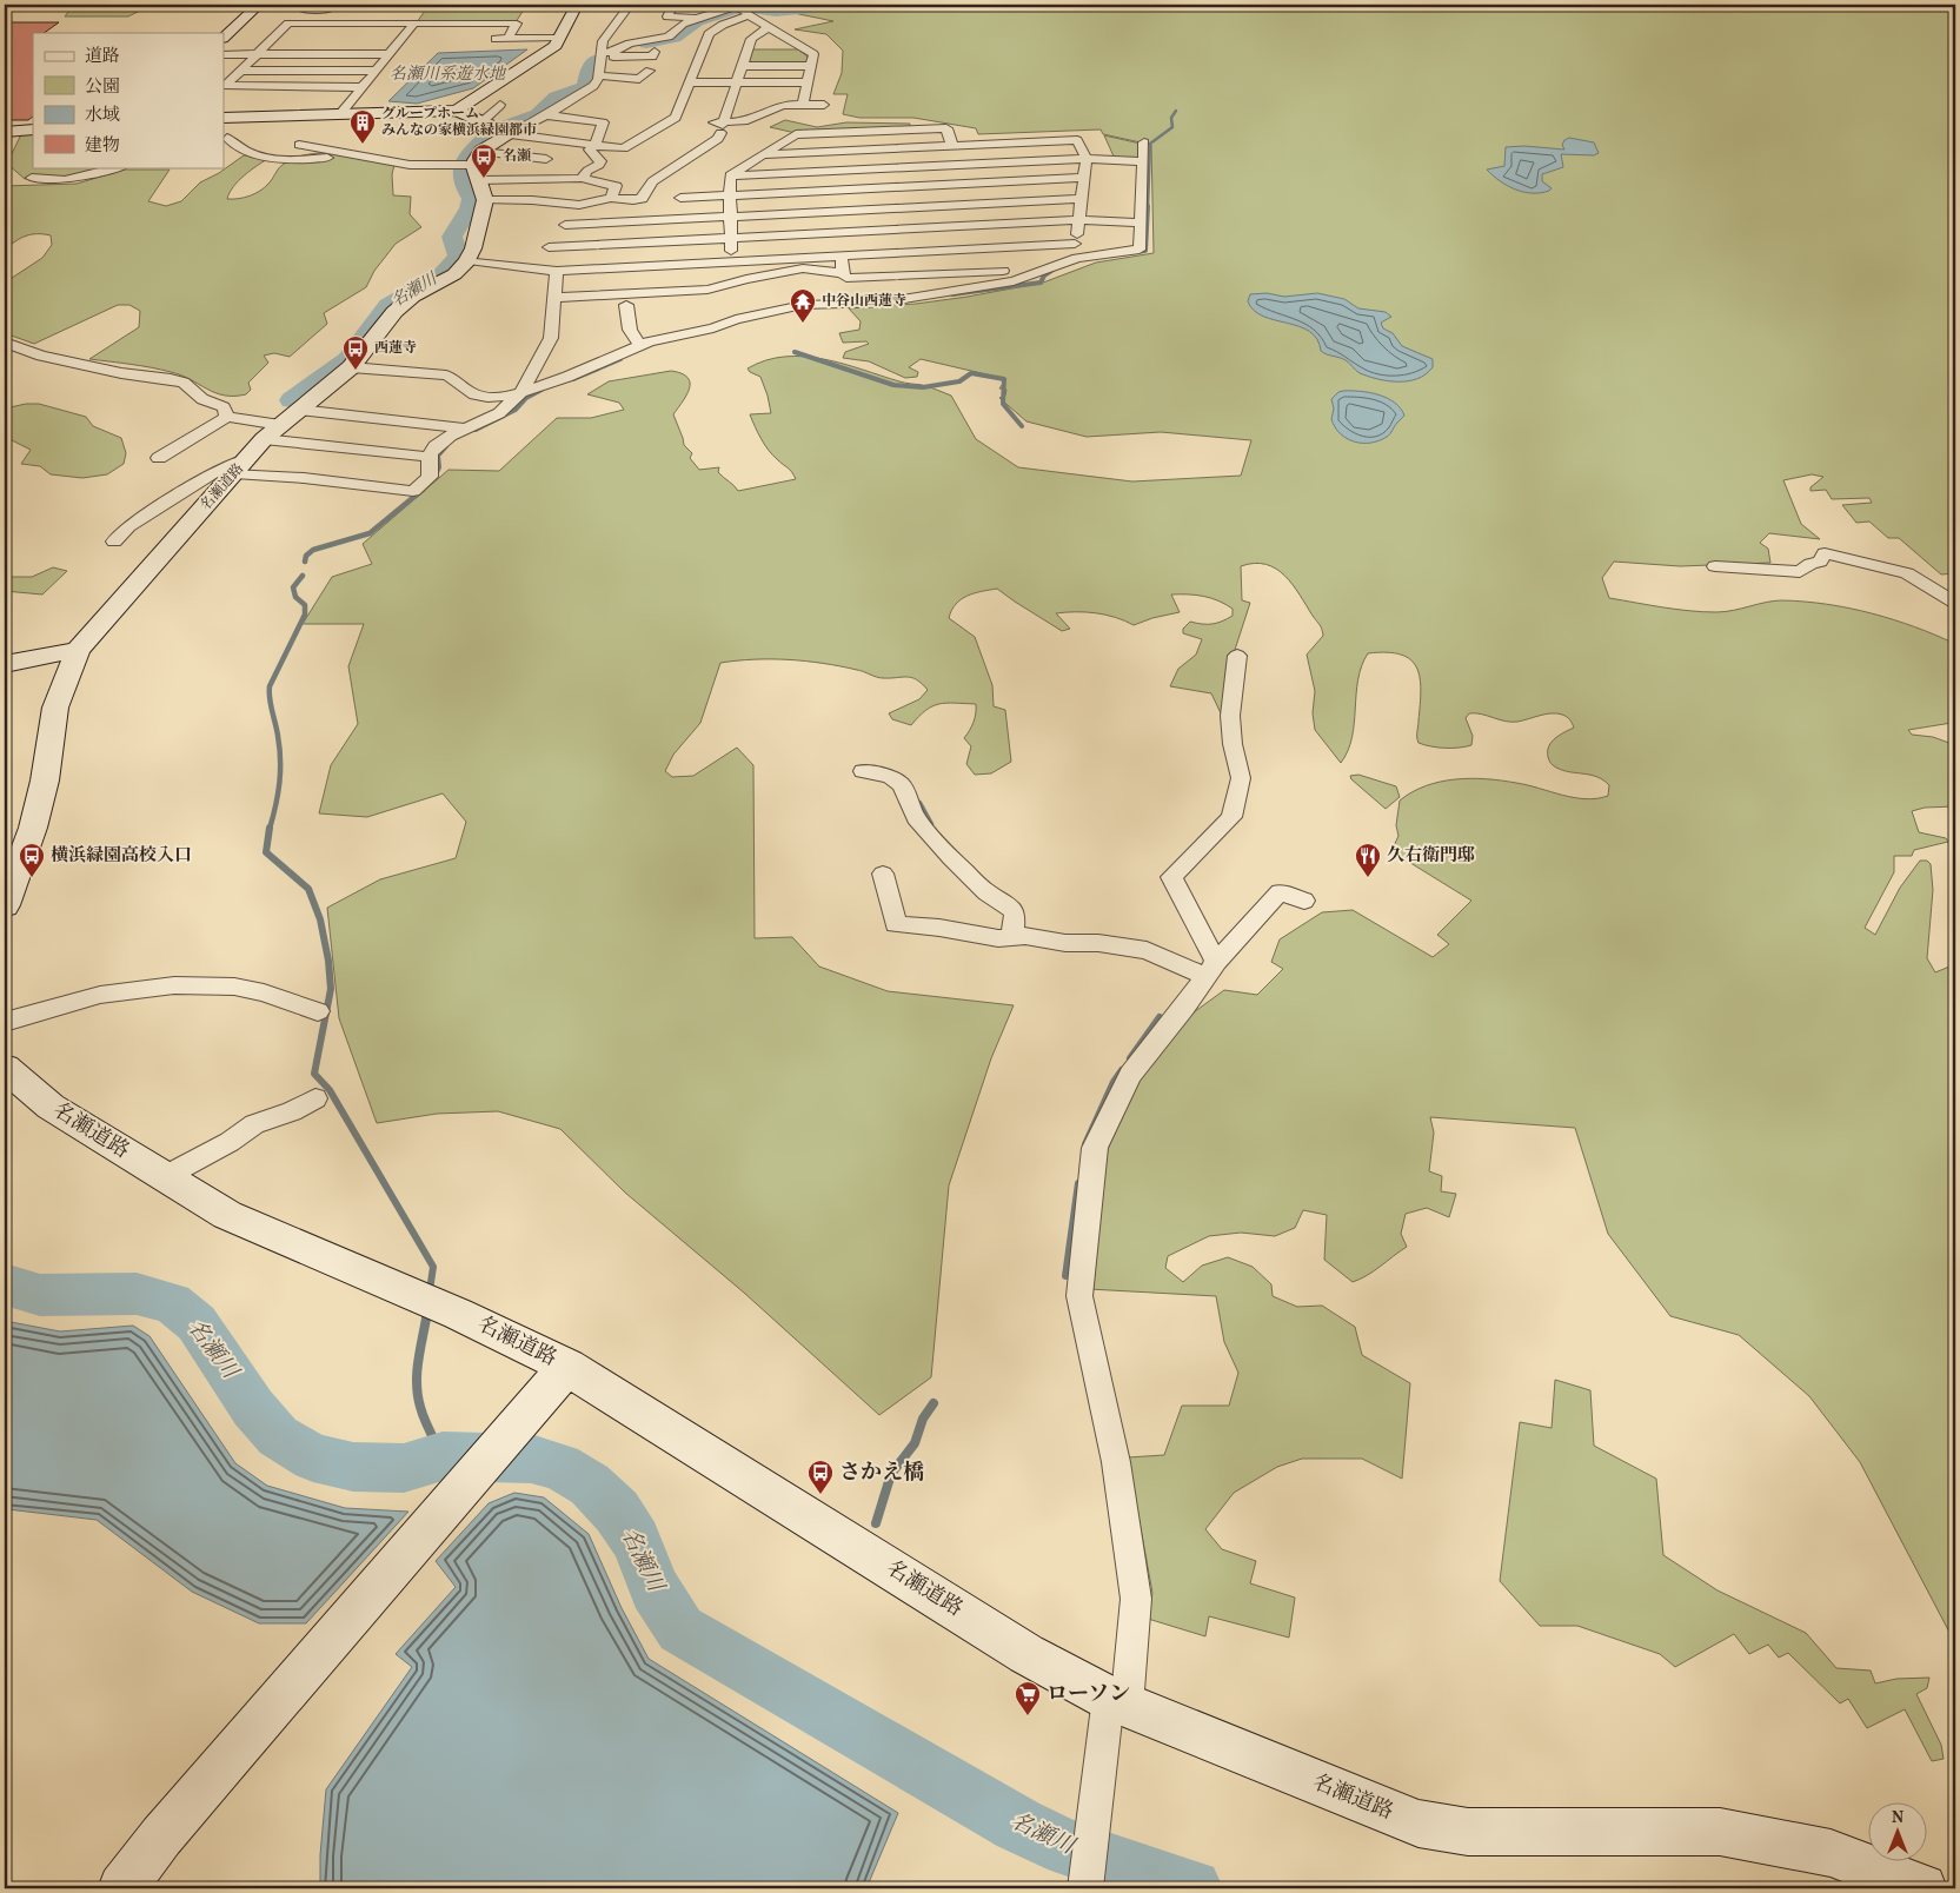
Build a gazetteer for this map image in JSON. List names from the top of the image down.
{
  "streets": {
    "street": ["名瀬道路"]
  },
  "water": ["名瀬川系遊水地", "名瀬川"],
  "places": {
    "building": ["グループホーム みんなの家横浜緑園都市"],
    "bus stop": [
      "名瀬",
      "西蓮寺",
      "横浜緑園高校入口",
      "さかえ橋"
    ],
    "temple": ["中谷山西蓮寺"],
    "restaurant": ["久右衛門邸"],
    "supermarket": ["ローソン"]
  },
  "legend": [
    "道路",
    "公園",
    "水域",
    "建物"
  ],
  "north": "top"
}
